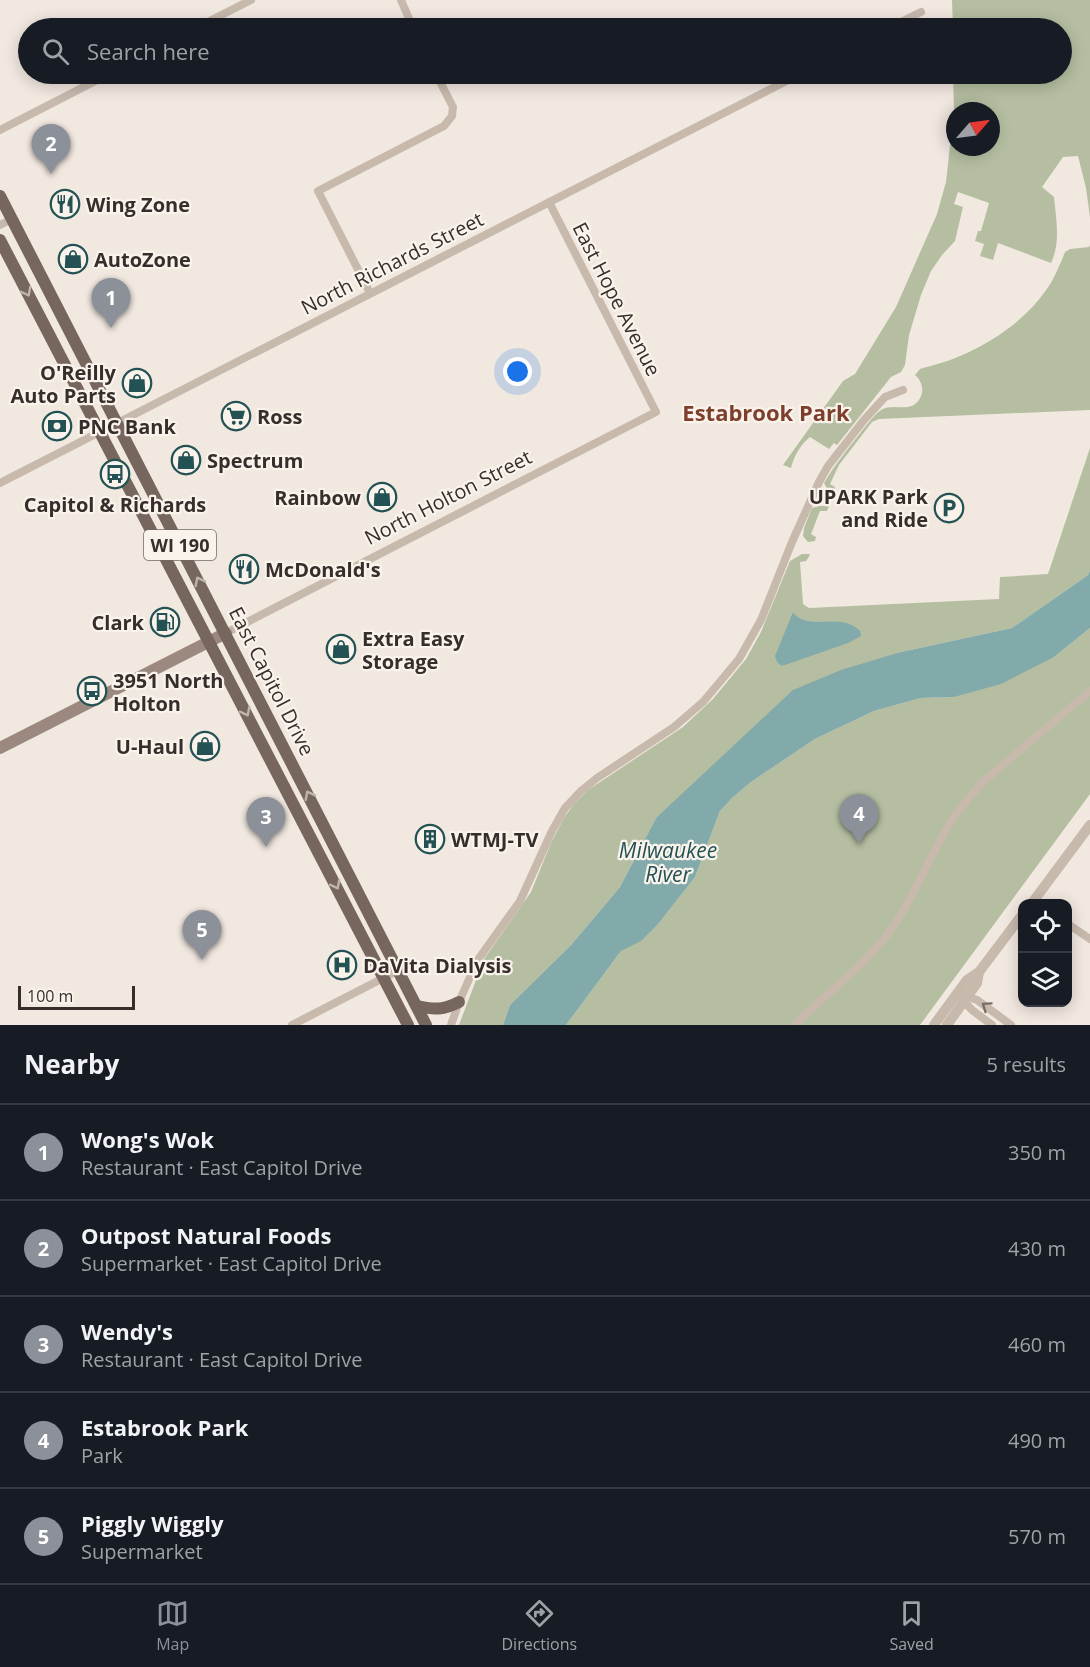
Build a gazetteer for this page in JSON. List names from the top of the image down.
{
  "streets": {
    "main road": ["North Holton Street", "WI 190", "East Capitol Drive"],
    "street": ["North Richards Street", "East Hope Avenue"]
  },
  "crossings": [
    ["North Richards Street", "East Hope Avenue"],
    ["North Richards Street", "East Capitol Drive"],
    ["East Hope Avenue", "North Holton Street"],
    ["North Holton Street", "East Capitol Drive"]
  ],
  "districts": ["Estabrook Park"],
  "water": ["Milwaukee River"],
  "places": {
    "restaurant": ["Wing Zone", "McDonald's"],
    "shop": [
      "AutoZone",
      "O'Reilly Auto Parts",
      "Spectrum",
      "Rainbow",
      "Extra Easy Storage",
      "U-Haul"
    ],
    "supermarket": ["Ross"],
    "bank": ["PNC Bank"],
    "bus stop": ["Capitol & Richards", "3951 North Holton"],
    "parking": ["UPARK Park and Ride"],
    "fuel station": ["Clark"],
    "building": ["WTMJ-TV"],
    "hospital": ["DaVita Dialysis"]
  },
  "scale_bar": "100 m",
  "north": "top right",
  "page": {
    "search": "Search here",
    "pins": [
      "2",
      "1",
      "4",
      "3",
      "5"
    ],
    "scale": "100 m",
    "heading": ["Nearby", "5 results"],
    "list": [
      {
        "mark": "1",
        "name": "Wong's Wok",
        "note": "Restaurant · East Capitol Drive",
        "value": "350 m"
      },
      {
        "mark": "2",
        "name": "Outpost Natural Foods",
        "note": "Supermarket · East Capitol Drive",
        "value": "430 m"
      },
      {
        "mark": "3",
        "name": "Wendy's",
        "note": "Restaurant · East Capitol Drive",
        "value": "460 m"
      },
      {
        "mark": "4",
        "name": "Estabrook Park",
        "note": "Park",
        "value": "490 m"
      },
      {
        "mark": "5",
        "name": "Piggly Wiggly",
        "note": "Supermarket",
        "value": "570 m"
      }
    ],
    "nav": ["Map", "Directions", "Saved"]
  }
}
